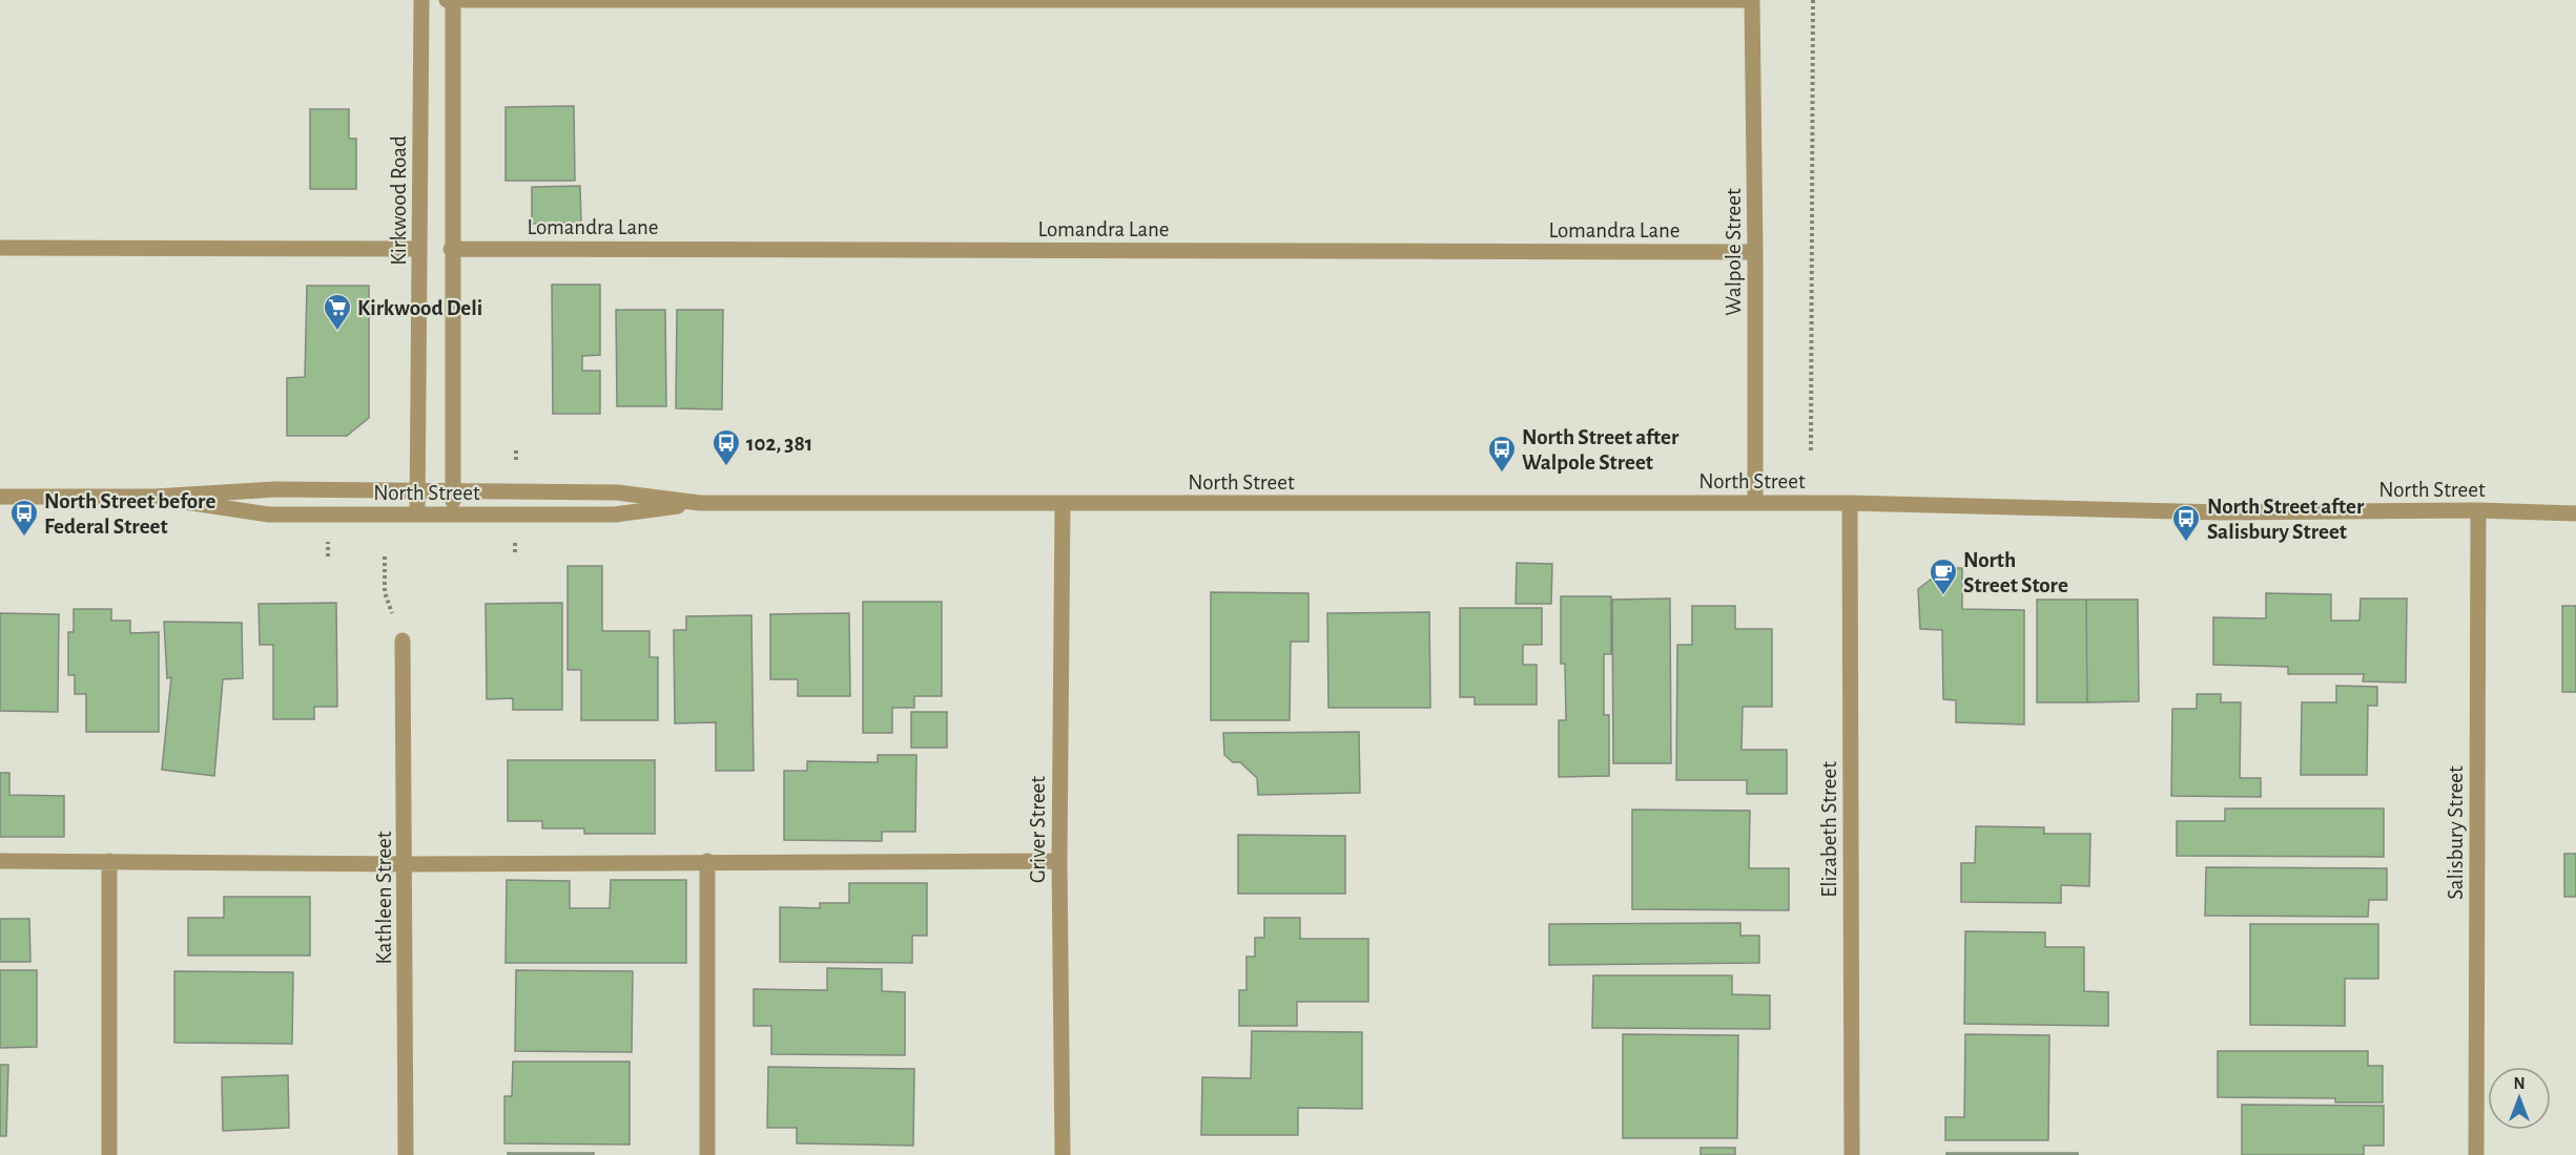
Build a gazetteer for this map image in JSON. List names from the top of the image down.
{
  "streets": {
    "street": [
      "Kirkwood Road",
      "Lomandra Lane",
      "Walpole Street",
      "North Street",
      "Griver Street",
      "Elizabeth Street",
      "Salisbury Street",
      "Kathleen Street"
    ]
  },
  "crossings": [
    ["Kirkwood Road", "North Street"],
    ["Lomandra Lane", "Walpole Street"],
    ["Walpole Street", "North Street"],
    ["North Street", "Griver Street"],
    ["North Street", "Elizabeth Street"],
    ["North Street", "Salisbury Street"]
  ],
  "places": {
    "supermarket": ["Kirkwood Deli"],
    "bus stop": [
      "102, 381",
      "North Street after Walpole Street",
      "North Street before Federal Street",
      "North Street after Salisbury Street"
    ],
    "cafe": ["North Street Store"]
  },
  "north": "top"
}
